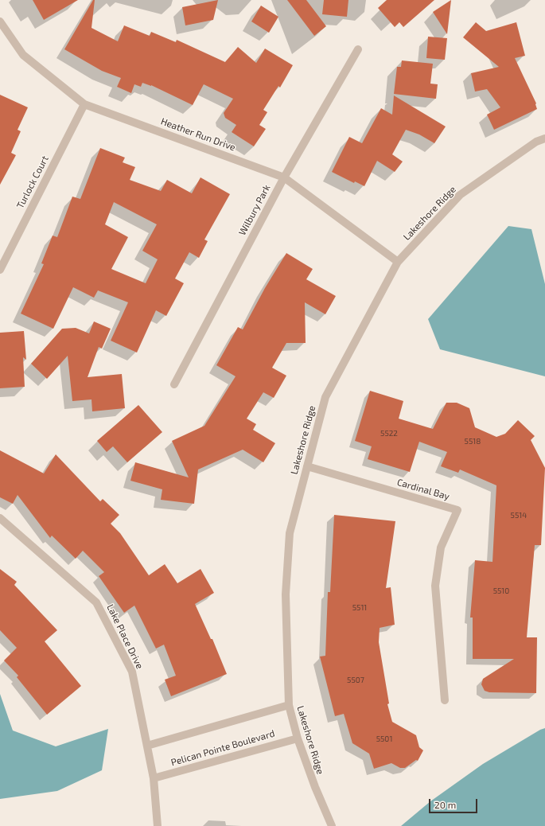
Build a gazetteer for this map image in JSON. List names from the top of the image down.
{
  "streets": {
    "street": [
      "Heather Run Drive",
      "Turlock Court",
      "Wilbury Park",
      "Lakeshore Ridge",
      "Cardinal Bay",
      "Lake Place Drive",
      "Pelican Pointe Boulevard"
    ]
  },
  "crossings": [
    ["Heather Run Drive", "Turlock Court"],
    ["Heather Run Drive", "Wilbury Park"],
    ["Heather Run Drive", "Lakeshore Ridge"],
    ["Lakeshore Ridge", "Cardinal Bay"],
    ["Lakeshore Ridge", "Pelican Pointe Boulevard"],
    ["Lake Place Drive", "Pelican Pointe Boulevard"]
  ],
  "house_numbers": [
    "5522",
    "5518",
    "5514",
    "5510",
    "5511",
    "5507",
    "5501"
  ],
  "scale_bar": "20 m"
}
